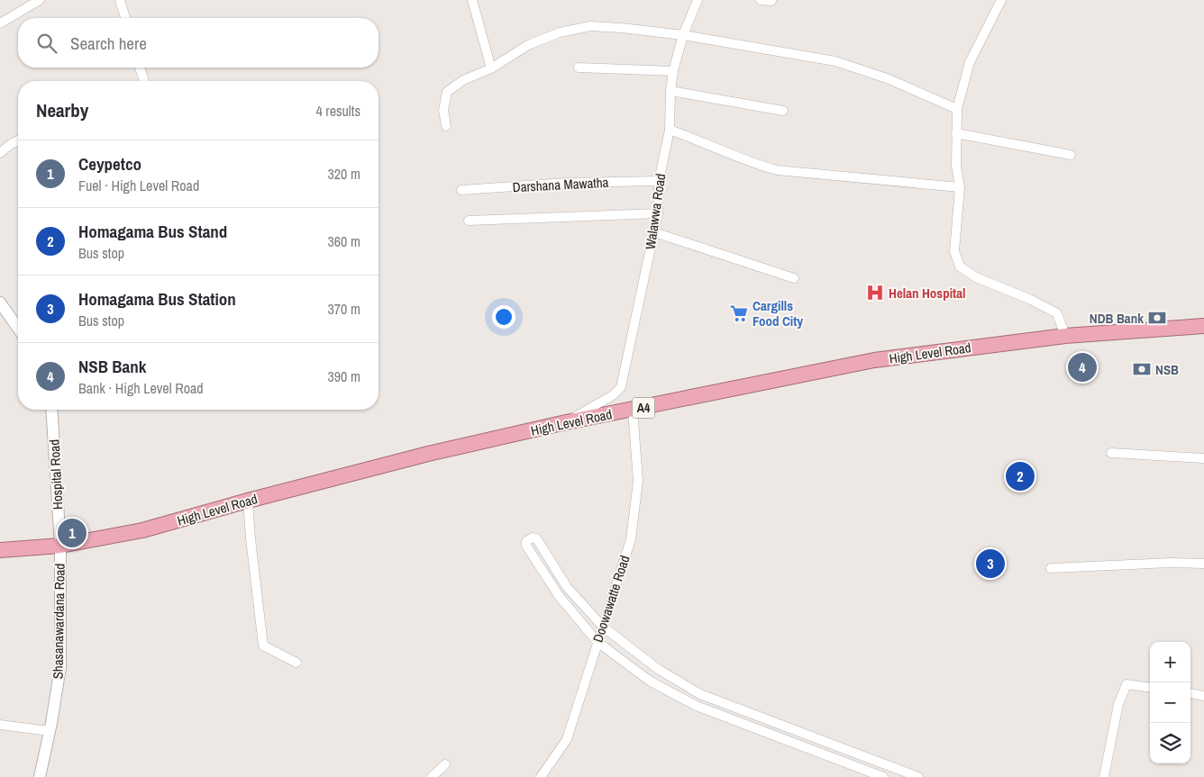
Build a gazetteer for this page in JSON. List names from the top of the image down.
{
  "streets": {
    "highway": ["High Level Road", "A4"],
    "street": [
      "Darshana Mawatha",
      "Walawwa Road",
      "Hospital Road",
      "Doowawatte Road",
      "Shasanawardana Road"
    ]
  },
  "crossings": [
    ["Darshana Mawatha", "Walawwa Road"],
    ["Walawwa Road", "High Level Road"],
    ["High Level Road", "Hospital Road"],
    ["High Level Road", "Doowawatte Road"],
    ["High Level Road", "Shasanawardana Road"],
    ["Hospital Road", "Shasanawardana Road"]
  ],
  "places": {
    "hospital": ["Helan Hospital"],
    "supermarket": ["Cargills Food City"],
    "bank": ["NDB Bank", "NSB"]
  },
  "page": {
    "search": "Search here",
    "heading": ["Nearby", "4 results"],
    "list": [
      {
        "mark": "1",
        "name": "Ceypetco",
        "note": "Fuel · High Level Road",
        "value": "320 m"
      },
      {
        "mark": "2",
        "name": "Homagama Bus Stand",
        "note": "Bus stop",
        "value": "360 m"
      },
      {
        "mark": "3",
        "name": "Homagama Bus Station",
        "note": "Bus stop",
        "value": "370 m"
      },
      {
        "mark": "4",
        "name": "NSB Bank",
        "note": "Bank · High Level Road",
        "value": "390 m"
      }
    ],
    "pins": [
      "4",
      "2",
      "1",
      "3"
    ],
    "map_buttons": ["+", "−"]
  }
}
